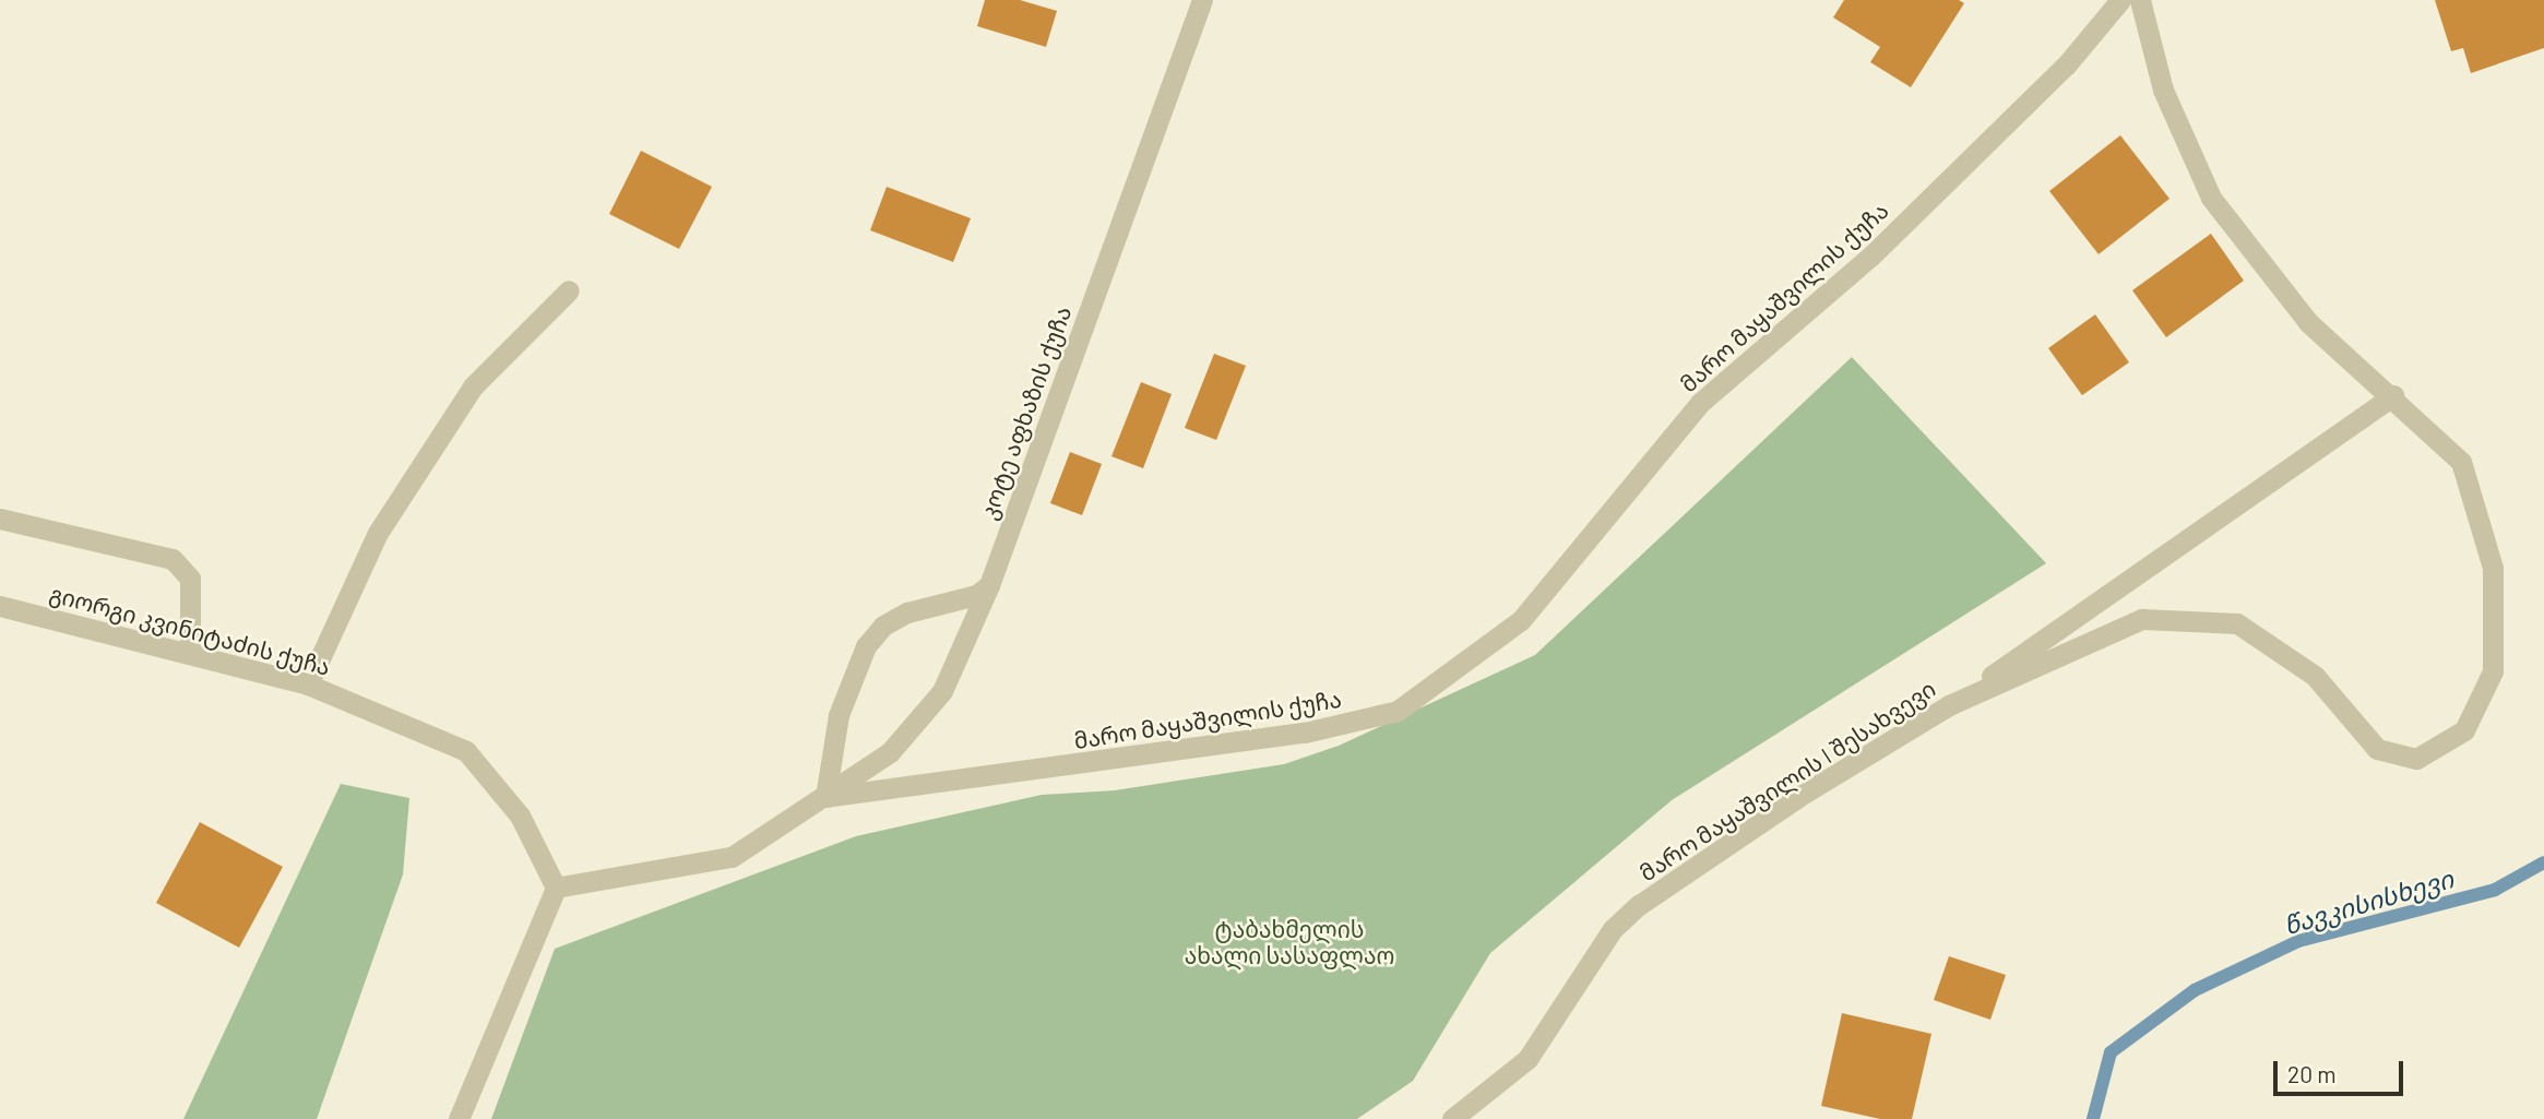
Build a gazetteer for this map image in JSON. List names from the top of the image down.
{
  "streets": {
    "street": [
      "მარო მაყაშვილის ქუჩა",
      "კოტე აფხაზის ქუჩა",
      "გიორგი კვინიტაძის ქუჩა",
      "მარო მაყაშვილის I შესახვევი"
    ]
  },
  "crossings": [
    ["მარო მაყაშვილის ქუჩა", "კოტე აფხაზის ქუჩა"],
    ["მარო მაყაშვილის ქუჩა", "გიორგი კვინიტაძის ქუჩა"]
  ],
  "water": ["წავკისისხევი"],
  "parks": ["ტაბახმელის ახალი სასაფლაო"],
  "scale_bar": "20 m"
}
